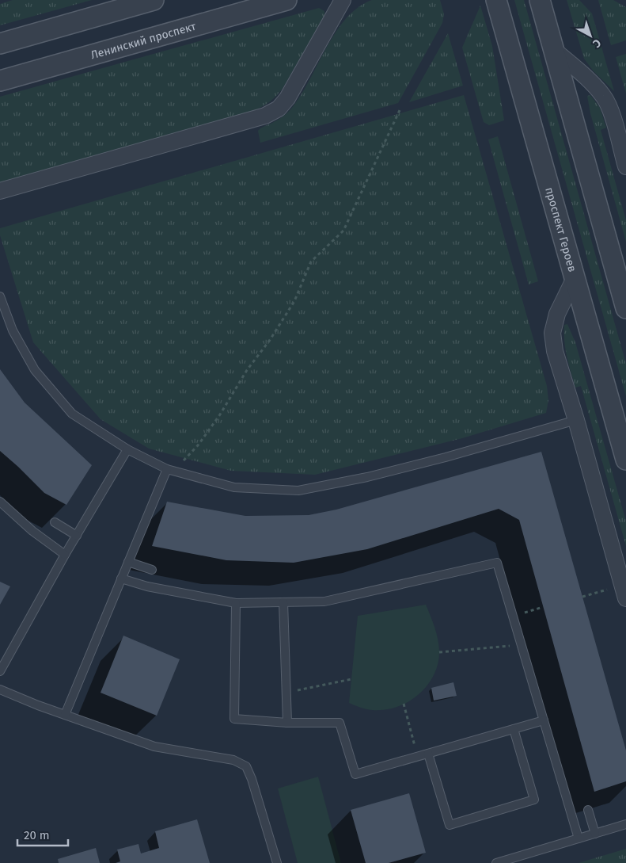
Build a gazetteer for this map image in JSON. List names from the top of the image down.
{
  "streets": {
    "street": ["Ленинский проспект", "проспект Героев"]
  },
  "scale_bar": "20 m",
  "north": "bottom right"
}
